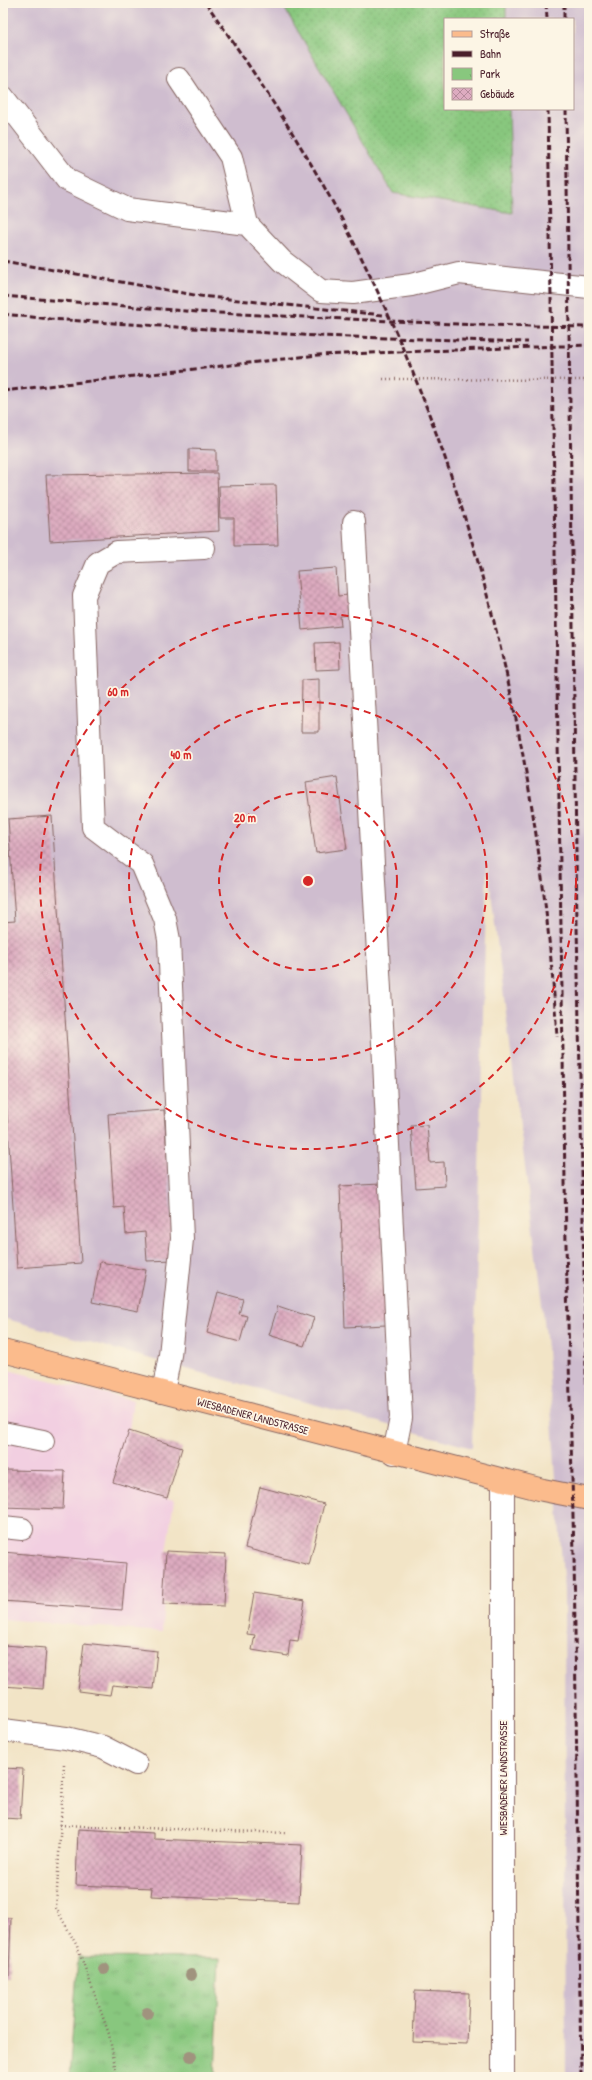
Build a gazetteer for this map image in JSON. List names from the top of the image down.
{
  "streets": {
    "main road": ["WIESBADENER LANDSTRASSE"]
  },
  "legend": [
    "Straße",
    "Bahn",
    "Park",
    "Gebäude"
  ],
  "rings": ["60 m", "40 m", "20 m"]
}
